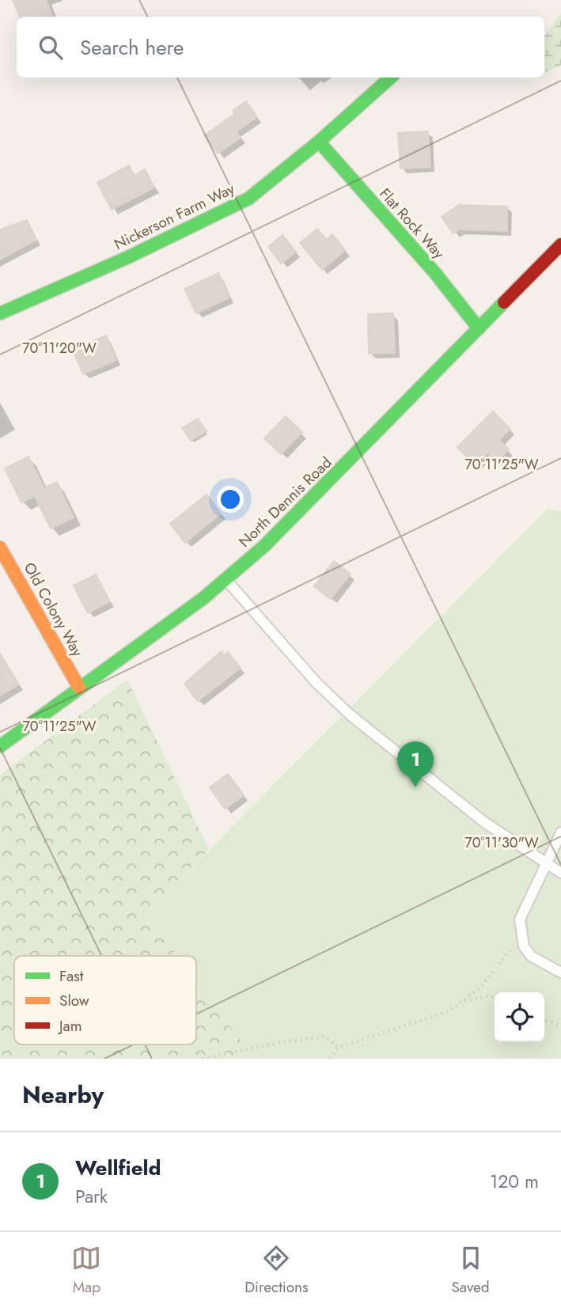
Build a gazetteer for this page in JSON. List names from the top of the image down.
{
  "streets": {
    "street": [
      "Nickerson Farm Way",
      "Flat Rock Way",
      "North Dennis Road",
      "Old Colony Way"
    ]
  },
  "crossings": [
    ["Nickerson Farm Way", "Flat Rock Way"],
    ["Flat Rock Way", "North Dennis Road"],
    ["North Dennis Road", "Old Colony Way"]
  ],
  "legend": ["Fast", "Slow", "Jam"],
  "page": {
    "search": "Search here",
    "pins": "1",
    "heading": "Nearby",
    "list": [
      {
        "mark": "1",
        "name": "Wellfield",
        "note": "Park",
        "value": "120 m"
      }
    ],
    "nav": ["Map", "Directions", "Saved"]
  },
  "coordinates": ["70°11'20\"W", "70°11'25\"W", "70°11'30\"W"]
}
